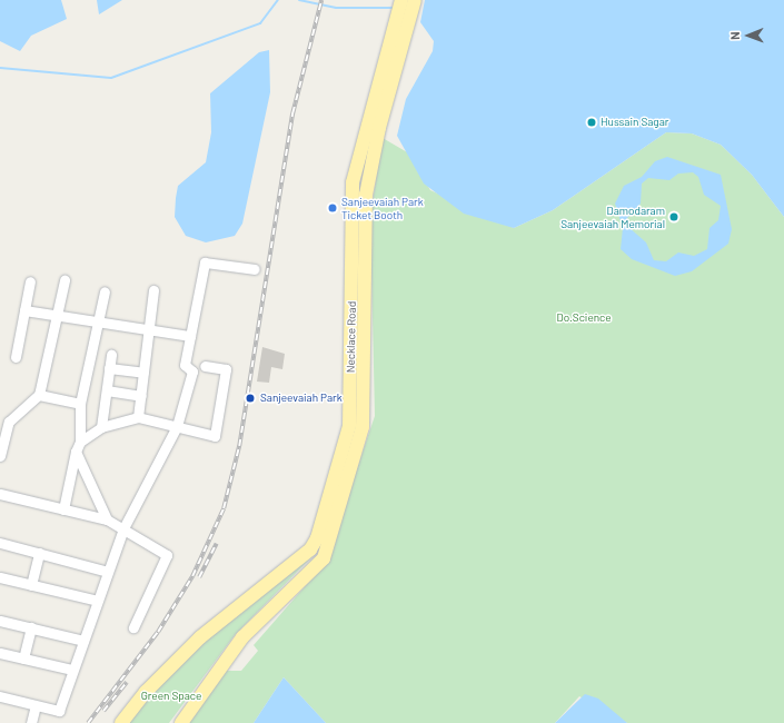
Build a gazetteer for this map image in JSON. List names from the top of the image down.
{
  "streets": {
    "main road": ["Necklace Road"]
  },
  "parks": ["Do.Science", "Green Space"],
  "places": [
    "Hussain Sagar",
    "Sanjeevaiah Park Ticket Booth",
    "Damodaram Sanjeevaiah Memorial",
    "Sanjeevaiah Park"
  ],
  "north": "left"
}
